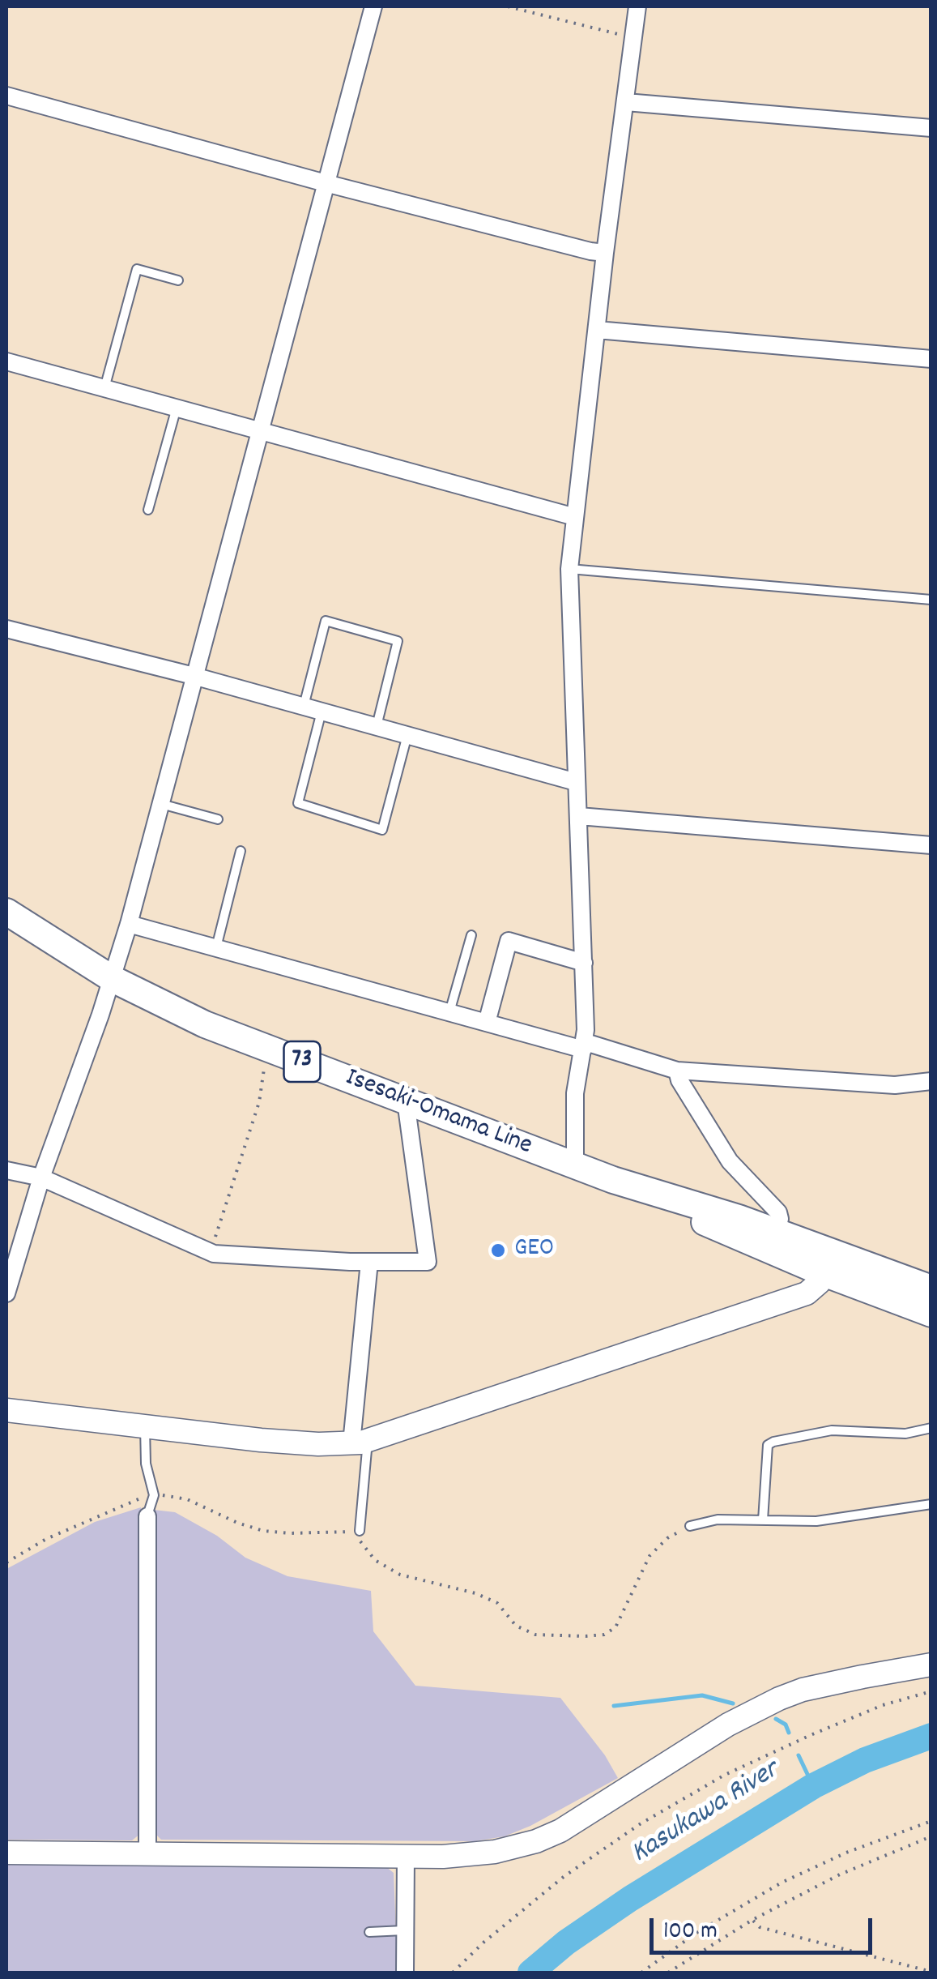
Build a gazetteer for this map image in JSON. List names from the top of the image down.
{
  "streets": {
    "main road": ["73", "Isesaki-Omama Line"]
  },
  "water": ["Kasukawa River"],
  "places": ["GEO"],
  "scale_bar": "100 m"
}
